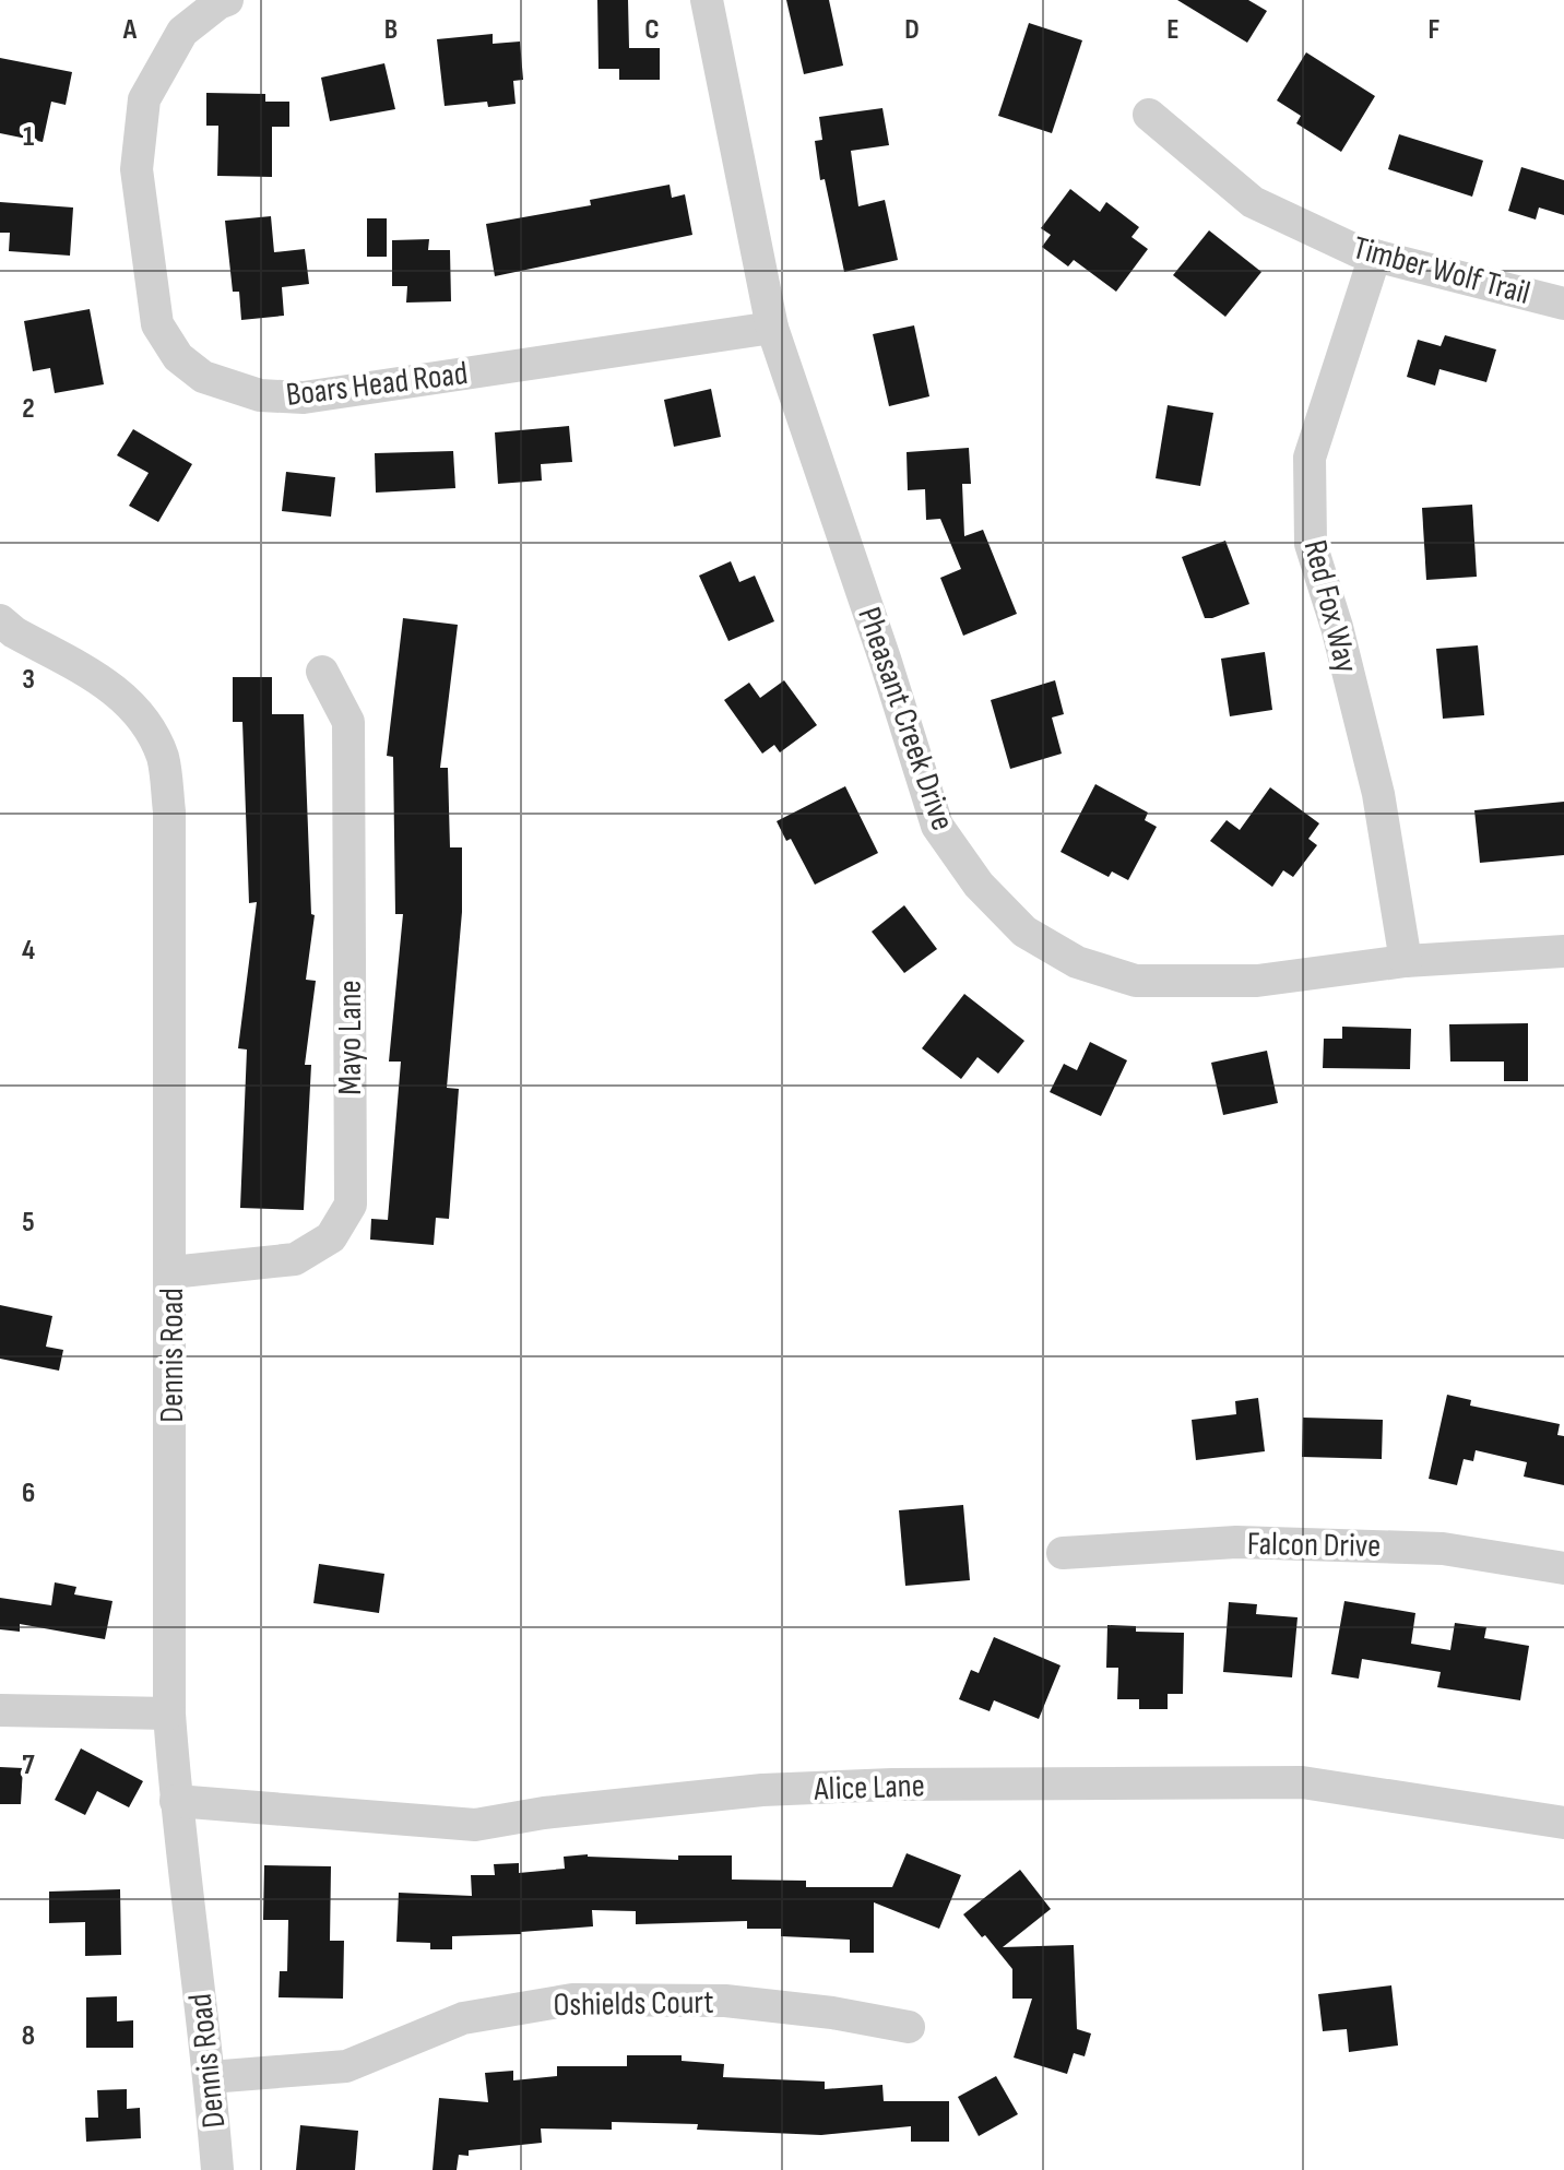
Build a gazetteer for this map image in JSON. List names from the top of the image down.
{
  "streets": {
    "street": [
      "Timber Wolf Trail",
      "Boars Head Road",
      "Red Fox Way",
      "Pheasant Creek Drive",
      "Mayo Lane",
      "Dennis Road",
      "Falcon Drive",
      "Alice Lane",
      "Oshields Court"
    ]
  },
  "crossings": [
    ["Timber Wolf Trail", "Red Fox Way"],
    ["Boars Head Road", "Pheasant Creek Drive"],
    ["Red Fox Way", "Pheasant Creek Drive"],
    ["Mayo Lane", "Dennis Road"],
    ["Dennis Road", "Alice Lane"],
    ["Dennis Road", "Oshields Court"]
  ],
  "grid": {
    "columns": [
      "A",
      "B",
      "C",
      "D",
      "E",
      "F"
    ],
    "rows": [
      "1",
      "2",
      "3",
      "4",
      "5",
      "6",
      "7",
      "8"
    ]
  }
}
